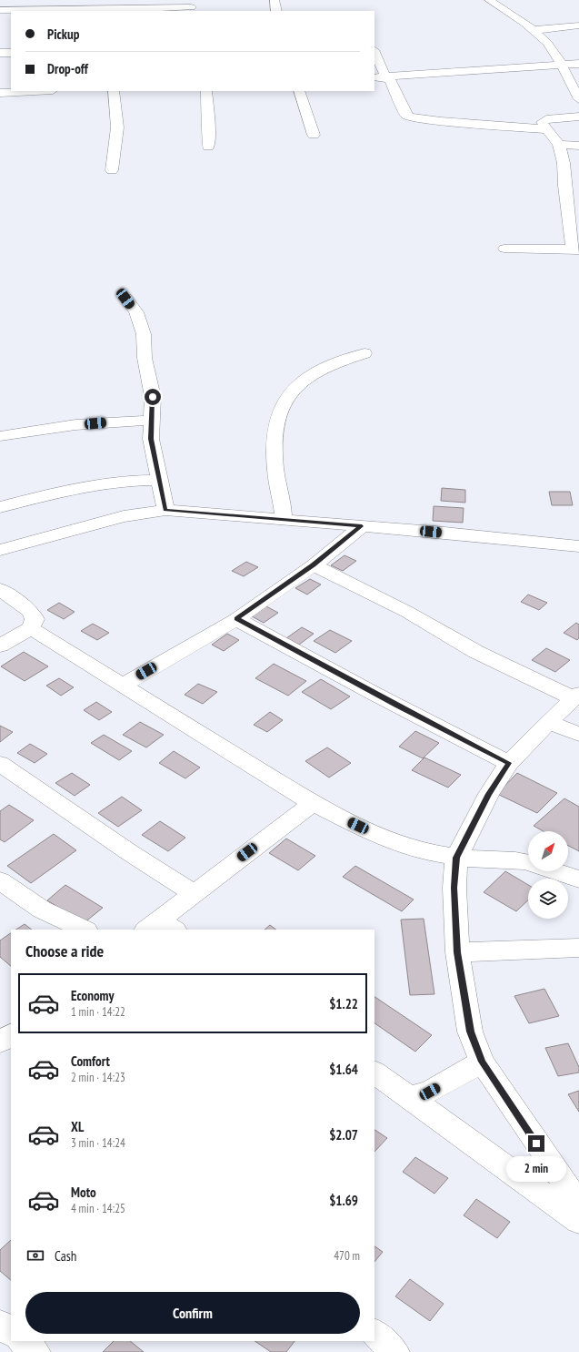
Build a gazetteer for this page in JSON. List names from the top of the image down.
{
  "north": "top right",
  "page": {
    "banner": ["Pickup", "Drop-off"],
    "heading": "Choose a ride",
    "list": [
      {
        "name": "Economy",
        "note": "1 min · 14:22",
        "value": "$1.22"
      },
      {
        "name": "Comfort",
        "note": "2 min · 14:23",
        "value": "$1.64"
      },
      {
        "name": "XL",
        "note": "3 min · 14:24",
        "value": "$2.07"
      },
      {
        "name": "Moto",
        "note": "4 min · 14:25",
        "value": "$1.69"
      }
    ],
    "bubble": "2 min",
    "pay": ["Cash", "470 m"],
    "buttons": "Confirm"
  }
}
